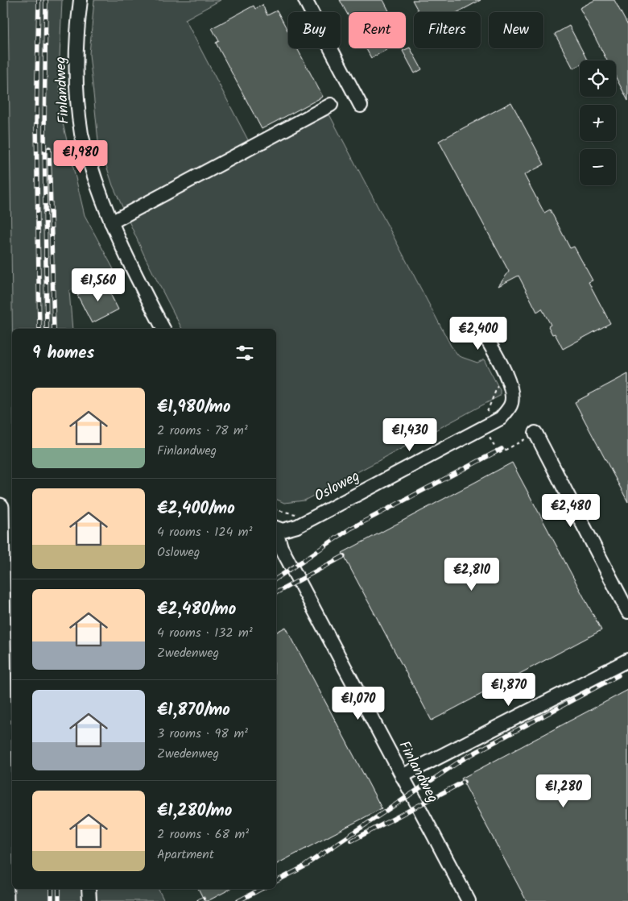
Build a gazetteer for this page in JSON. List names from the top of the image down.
{
  "streets": {
    "street": ["Finlandweg", "Osloweg"]
  },
  "page": {
    "chip": [
      "Buy",
      "Rent",
      "Filters",
      "New"
    ],
    "map_buttons": ["+", "−"],
    "price": [
      "€1,980",
      "€1,560",
      "€2,400",
      "€1,430",
      "€2,480",
      "€2,810",
      "€1,870",
      "€1,070",
      "€1,280"
    ],
    "heading": "9 homes",
    "list": [
      {
        "name": "€1,980/mo",
        "note": "2 rooms · 78 m² · Finlandweg"
      },
      {
        "name": "€2,400/mo",
        "note": "4 rooms · 124 m² · Osloweg"
      },
      {
        "name": "€2,480/mo",
        "note": "4 rooms · 132 m² · Zwedenweg"
      },
      {
        "name": "€1,870/mo",
        "note": "3 rooms · 98 m² · Zwedenweg"
      },
      {
        "name": "€1,280/mo",
        "note": "2 rooms · 68 m² · Apartment"
      }
    ]
  }
}
